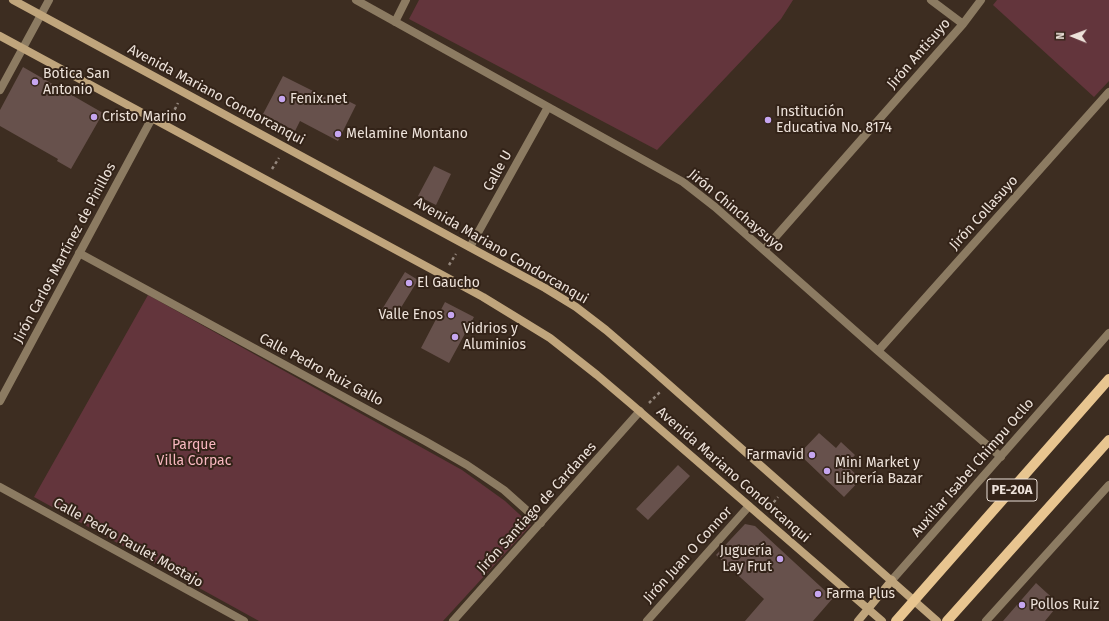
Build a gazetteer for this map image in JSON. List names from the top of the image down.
{
  "streets": {
    "main road": ["Avenida Mariano Condorcanqui", "Auxiliar Isabel Chimpu Ocllo", "PE-20A"],
    "street": [
      "Jirón Antisuyo",
      "Calle U",
      "Jirón Chinchaysuyo",
      "Jirón Collasuyo",
      "Jirón Carlos Martínez de Pinillos",
      "Calle Pedro Ruiz Gallo",
      "Jirón Santiago de Cardanes",
      "Calle Pedro Paulet Mostajo",
      "Jirón Juan O Connor"
    ]
  },
  "crossings": [
    ["Jirón Antisuyo", "Jirón Chinchaysuyo"],
    ["Avenida Mariano Condorcanqui", "Calle U"],
    ["Avenida Mariano Condorcanqui", "Jirón Carlos Martínez de Pinillos"],
    ["Avenida Mariano Condorcanqui", "Auxiliar Isabel Chimpu Ocllo"],
    ["Avenida Mariano Condorcanqui", "PE-20A"],
    ["Avenida Mariano Condorcanqui", "Jirón Santiago de Cardanes"],
    ["Avenida Mariano Condorcanqui", "Jirón Juan O Connor"],
    ["Calle U", "Jirón Chinchaysuyo"],
    ["Jirón Chinchaysuyo", "Jirón Collasuyo"],
    ["Jirón Chinchaysuyo", "Auxiliar Isabel Chimpu Ocllo"],
    ["Jirón Carlos Martínez de Pinillos", "Calle Pedro Ruiz Gallo"],
    ["Calle Pedro Ruiz Gallo", "Jirón Santiago de Cardanes"]
  ],
  "parks": ["Parque Villa Corpac"],
  "places": [
    "Botica San Antonio",
    "Fenix.net",
    "Cristo Marino",
    "Institución Educativa No. 8174",
    "Melamine Montano",
    "El Gaucho",
    "Valle Enos",
    "Vidrios y Aluminios",
    "Farmavid",
    "Mini Market y Librería Bazar",
    "Juguería Lay Frut",
    "Farma Plus",
    "Pollos Ruiz"
  ],
  "north": "left"
}
